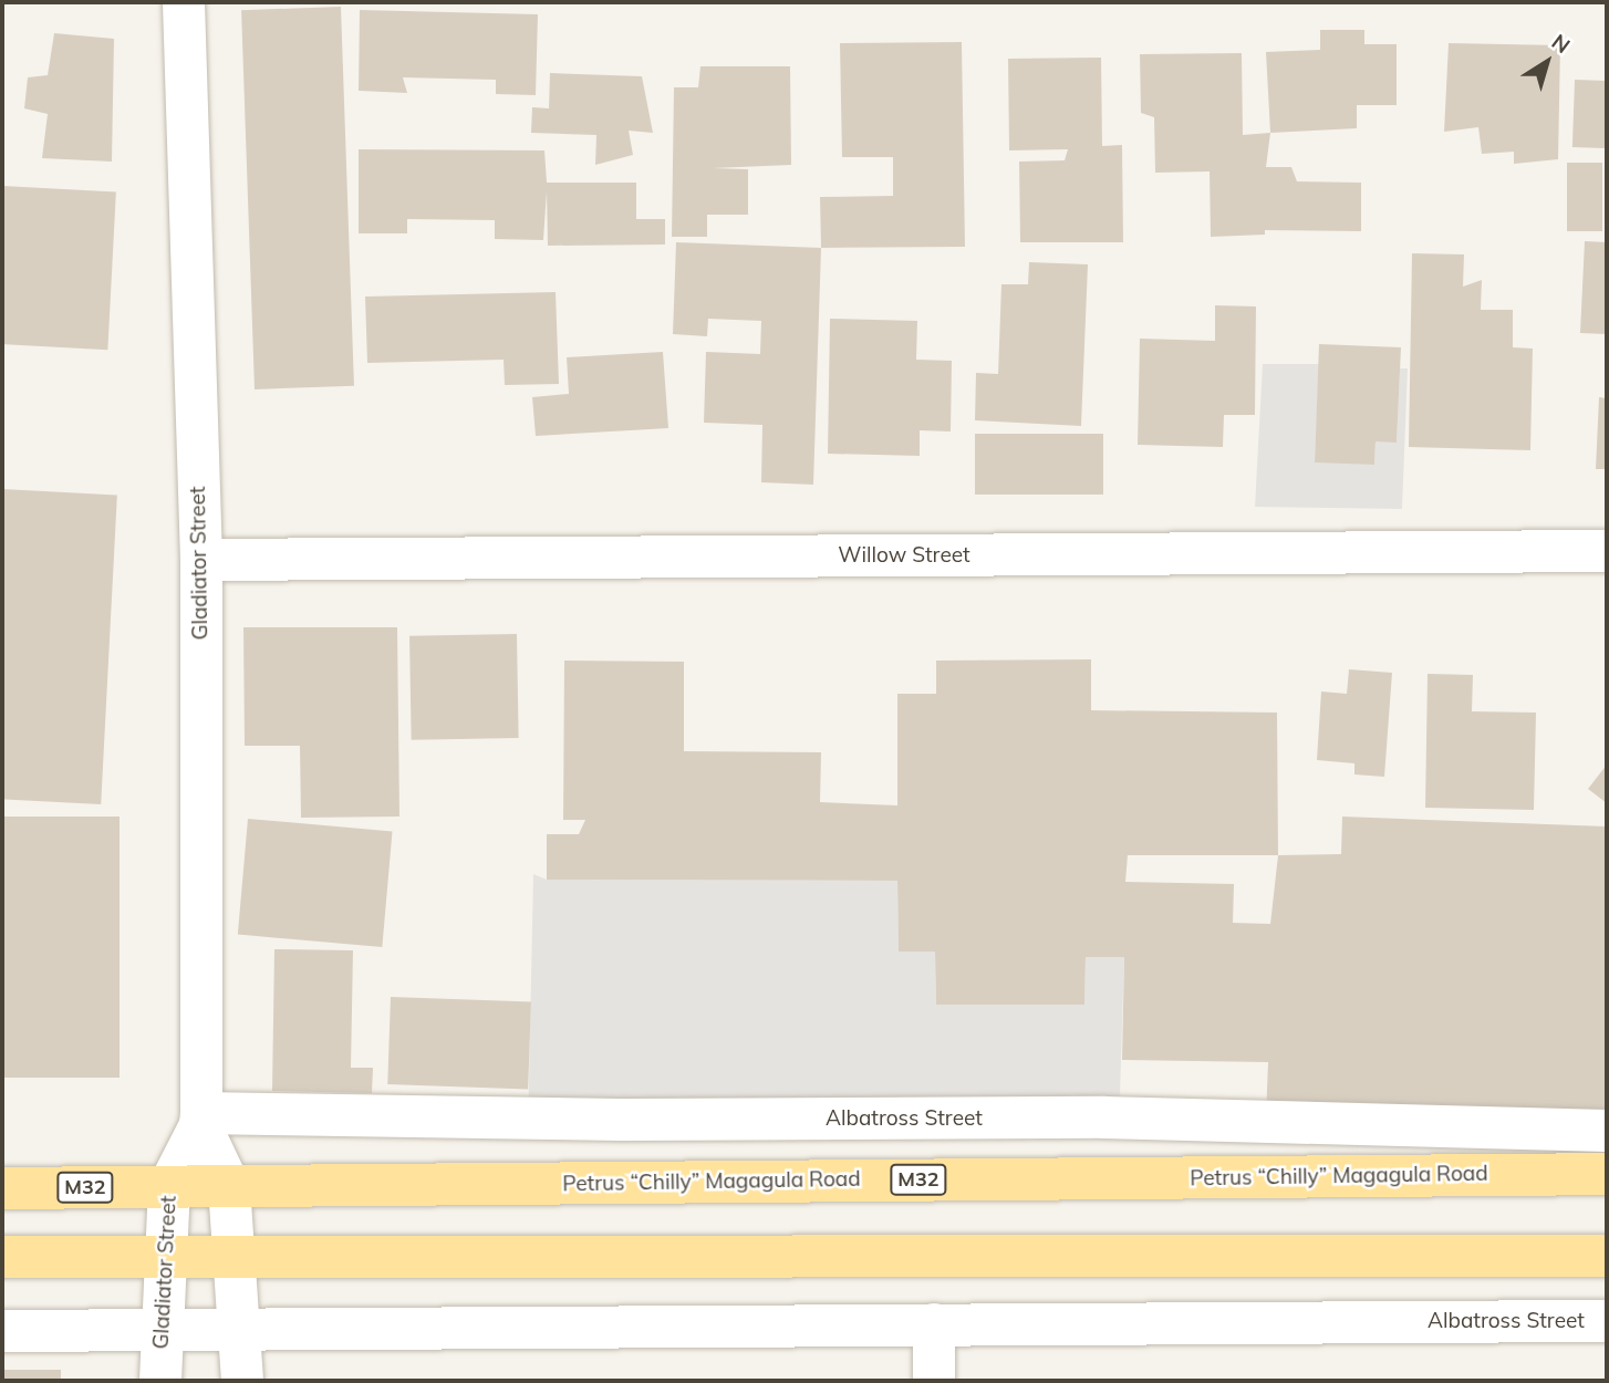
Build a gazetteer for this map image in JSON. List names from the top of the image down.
{
  "streets": {
    "main road": ["Petrus “Chilly” Magagula Road", "M32"],
    "street": ["Willow Street", "Gladiator Street", "Albatross Street"]
  },
  "crossings": [
    ["Willow Street", "Gladiator Street"],
    ["Gladiator Street", "Albatross Street"],
    ["Gladiator Street", "Petrus “Chilly” Magagula Road"]
  ],
  "north": "top right"
}
